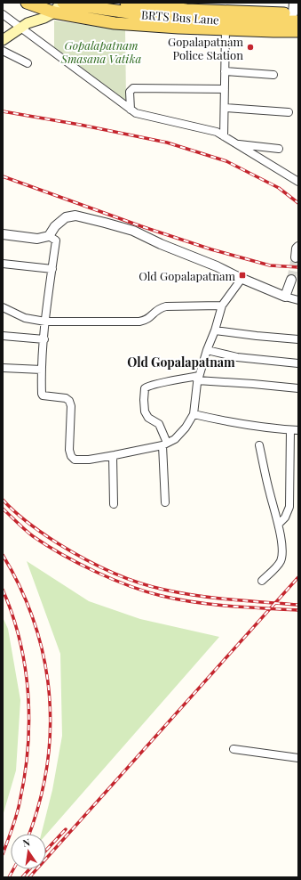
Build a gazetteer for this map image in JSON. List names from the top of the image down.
{
  "streets": {
    "main road": ["BRTS Bus Lane"]
  },
  "districts": ["Old Gopalapatnam"],
  "parks": ["Gopalapatnam Smasana Vatika"],
  "places": {
    "other": ["Gopalapatnam Police Station"],
    "transit": ["Old Gopalapatnam"]
  },
  "north": "top"
}
